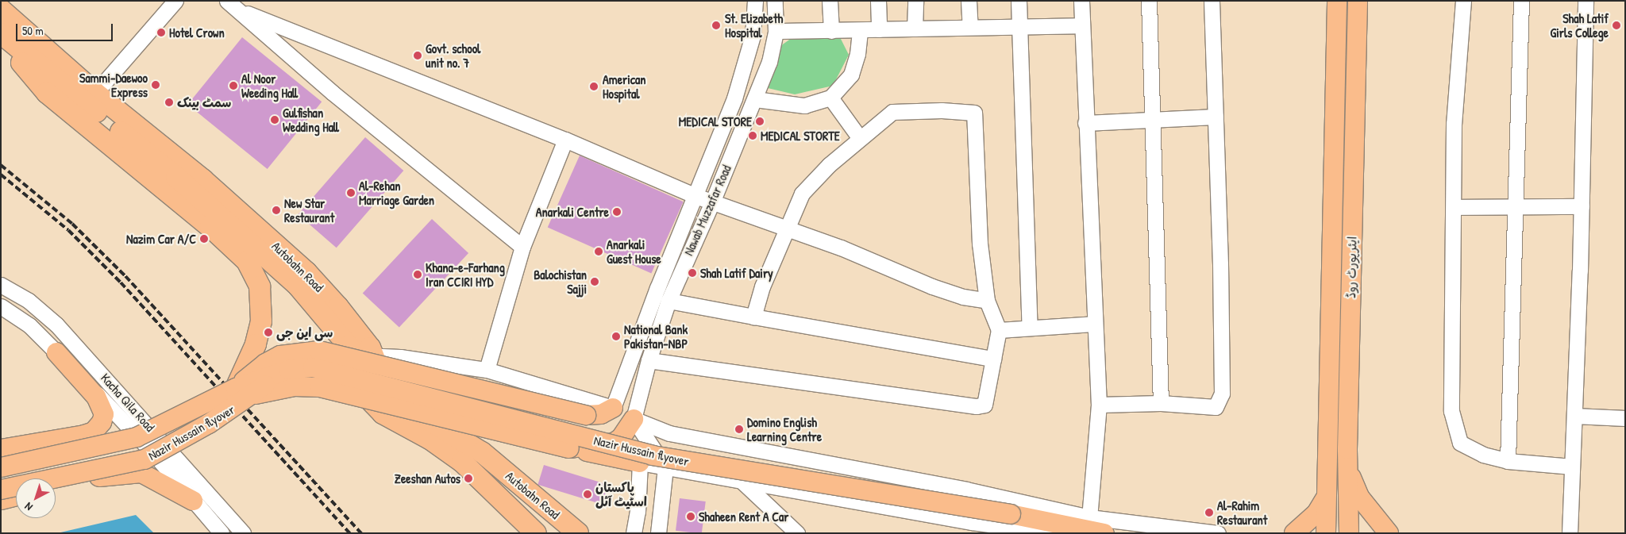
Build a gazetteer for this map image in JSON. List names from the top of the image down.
{
  "streets": {
    "highway": ["Autobahn Road"],
    "main road": ["ایئرپورٹ روڈ", "Nazir Hussain flyover"],
    "street": ["Nawab Muzzafar Road", "Kacha Qila Road"]
  },
  "places": [
    "St. Elizabeth Hospital",
    "Shah Latif Girls College",
    "Hotel Crown",
    "Govt. school unit no. 7",
    "Sammi-Daewoo Express",
    "Al Noor Weeding Hall",
    "American Hospital",
    "سمٹ بینک",
    "Gulfishan Wedding Hall",
    "MEDICAL STORE",
    "MEDICAL STORTE",
    "Al-Rehan Marriage Garden",
    "New Star Restaurant",
    "Anarkali Centre",
    "Nazim Car A/C",
    "Anarkali Guest House",
    "Shah Latif Dairy",
    "Khana-e-Farhang Iran CCIRI HYD",
    "Balochistan Sajji",
    "سی این جی",
    "National Bank Pakistan-NBP",
    "Domino English Learning Centre",
    "Zeeshan Autos",
    "پاکستان اسٹیٹ آئل",
    "Al-Rahim Restaurant",
    "Shaheen Rent A Car"
  ],
  "scale_bar": "50 m",
  "north": "bottom left"
}
